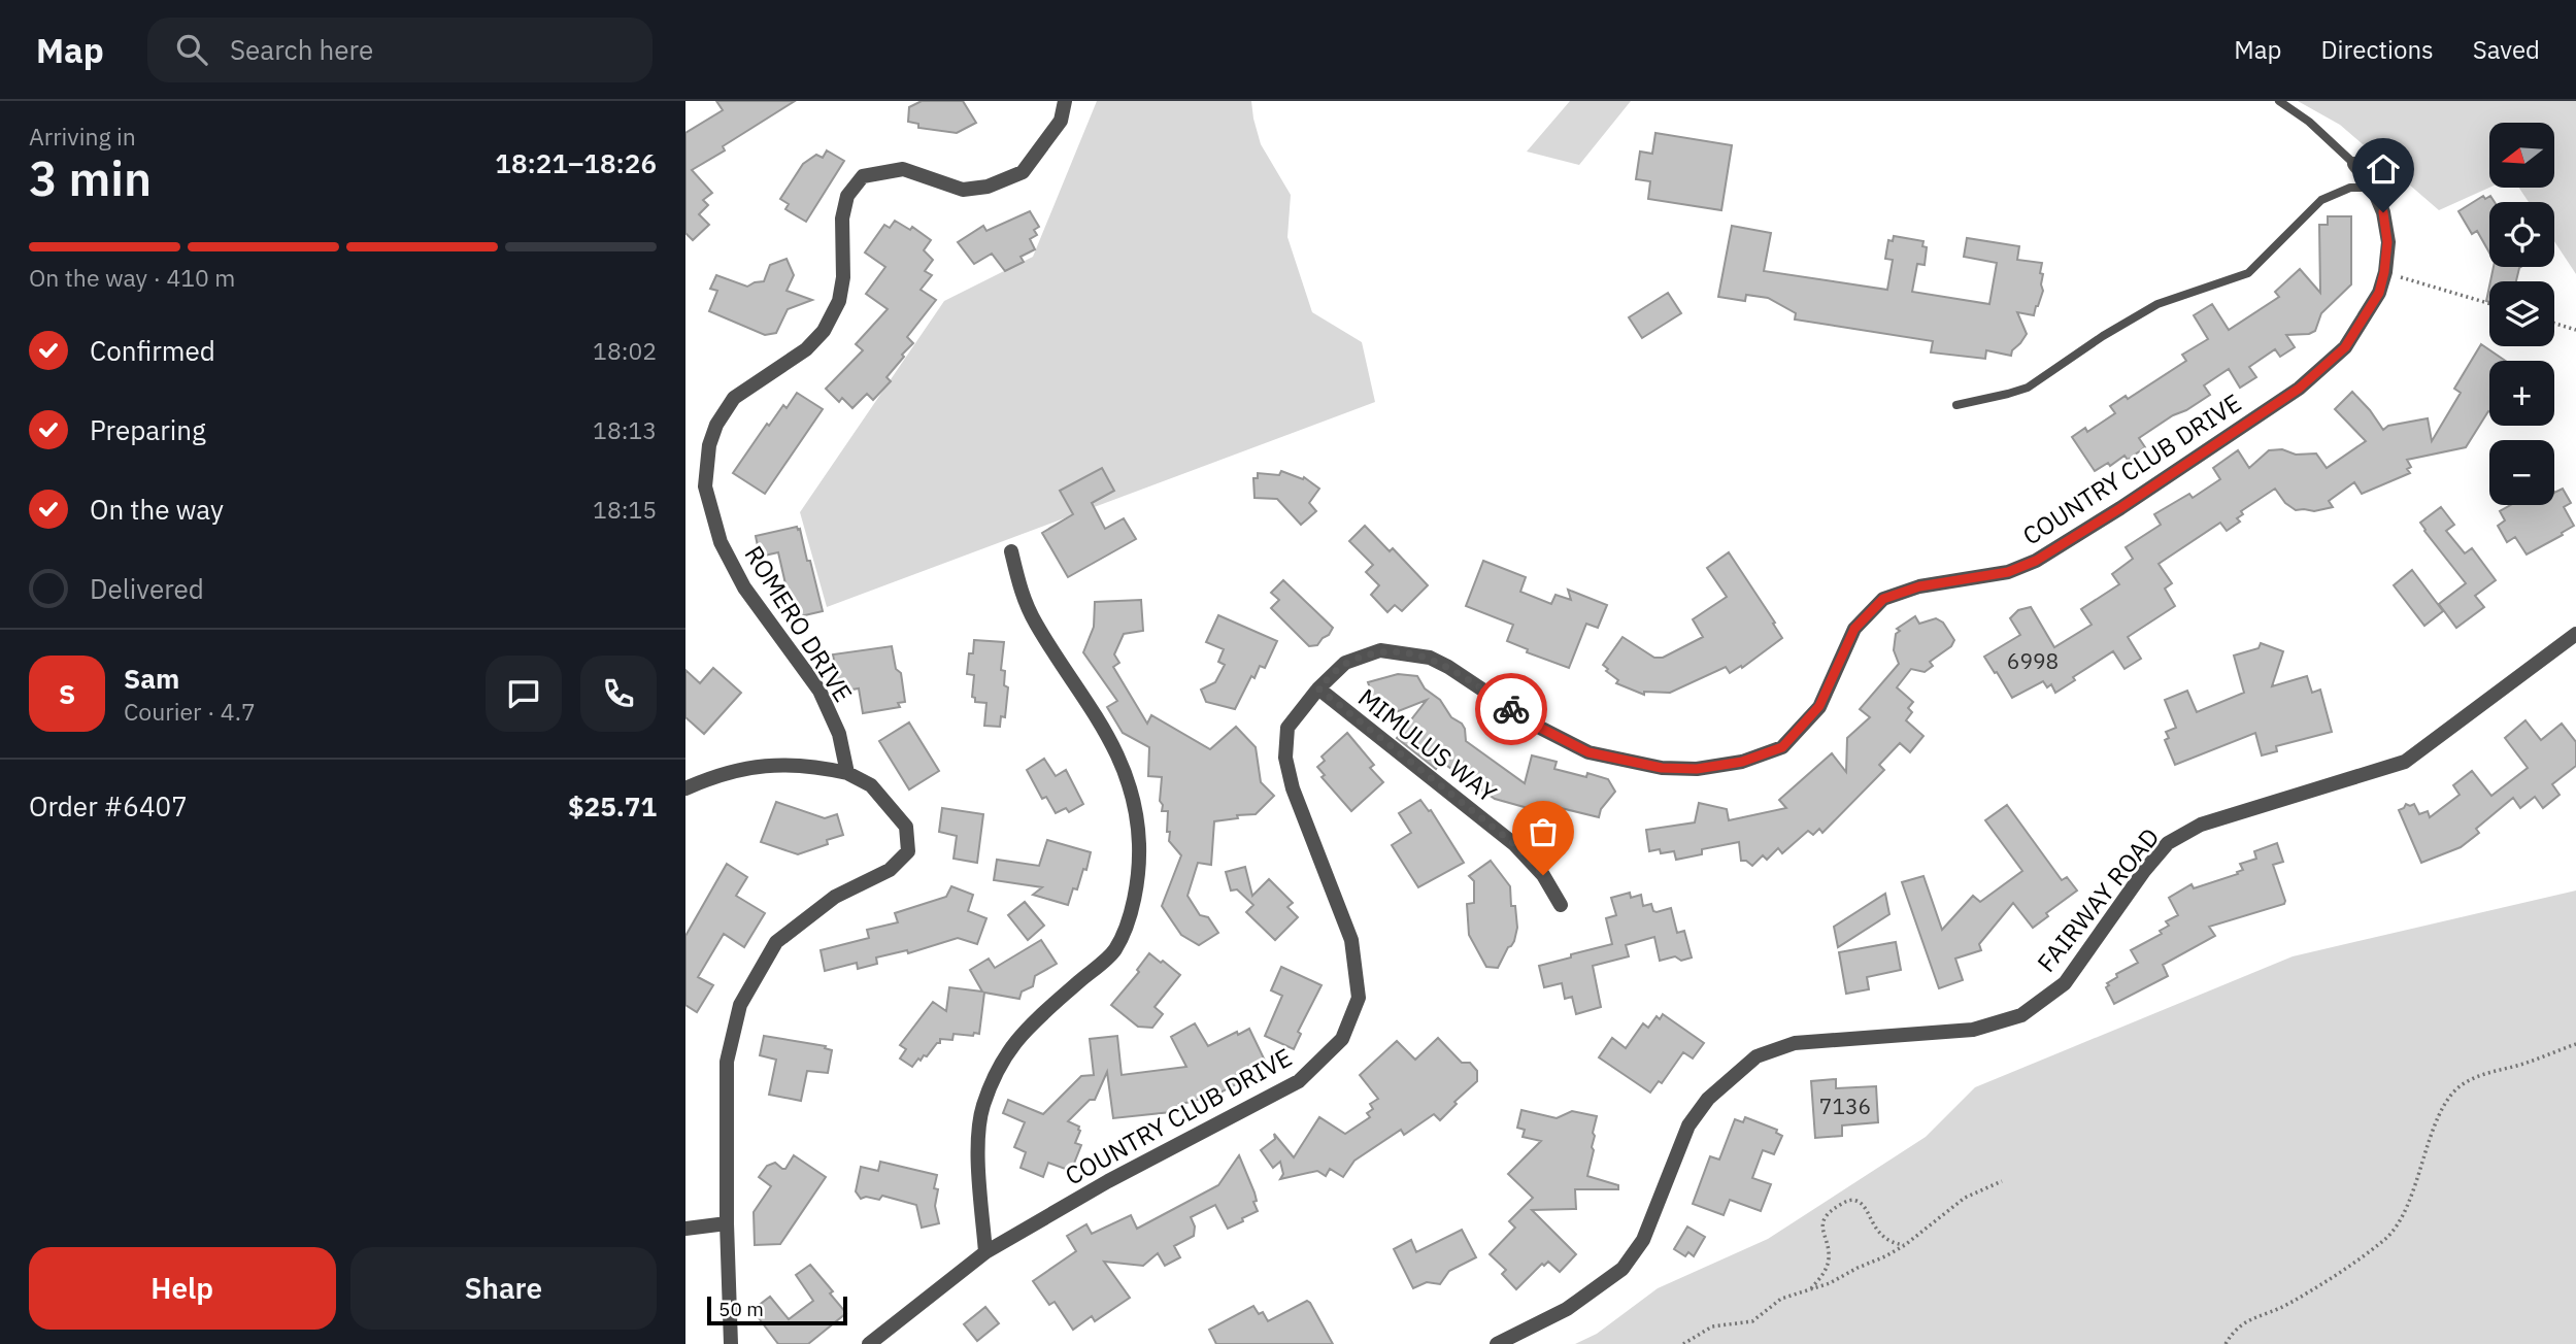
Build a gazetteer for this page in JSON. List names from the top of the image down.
{
  "streets": {
    "street": [
      "COUNTRY CLUB DRIVE",
      "ROMERO DRIVE",
      "MIMULUS WAY",
      "FAIRWAY ROAD"
    ]
  },
  "crossings": [
    ["COUNTRY CLUB DRIVE", "MIMULUS WAY"]
  ],
  "house_numbers": ["6998", "7136"],
  "scale_bar": "50 m",
  "north": "left",
  "page": {
    "header": "Map",
    "search": "Search here",
    "nav": ["Map", "Directions", "Saved"],
    "heading": ["3 min", "Arriving in", "18:21–18:26"],
    "panel": [
      "Sam",
      "Courier · 4.7",
      "Order #6407",
      "$25.71"
    ],
    "map_buttons": ["+", "−"],
    "bar": "On the way · 410 m",
    "list": [
      ["Confirmed", "18:02"],
      ["Preparing", "18:13"],
      ["On the way", "18:15"],
      "Delivered"
    ],
    "round": "S",
    "buttons": ["Help", "Share"],
    "scale": "50 m"
  }
}
